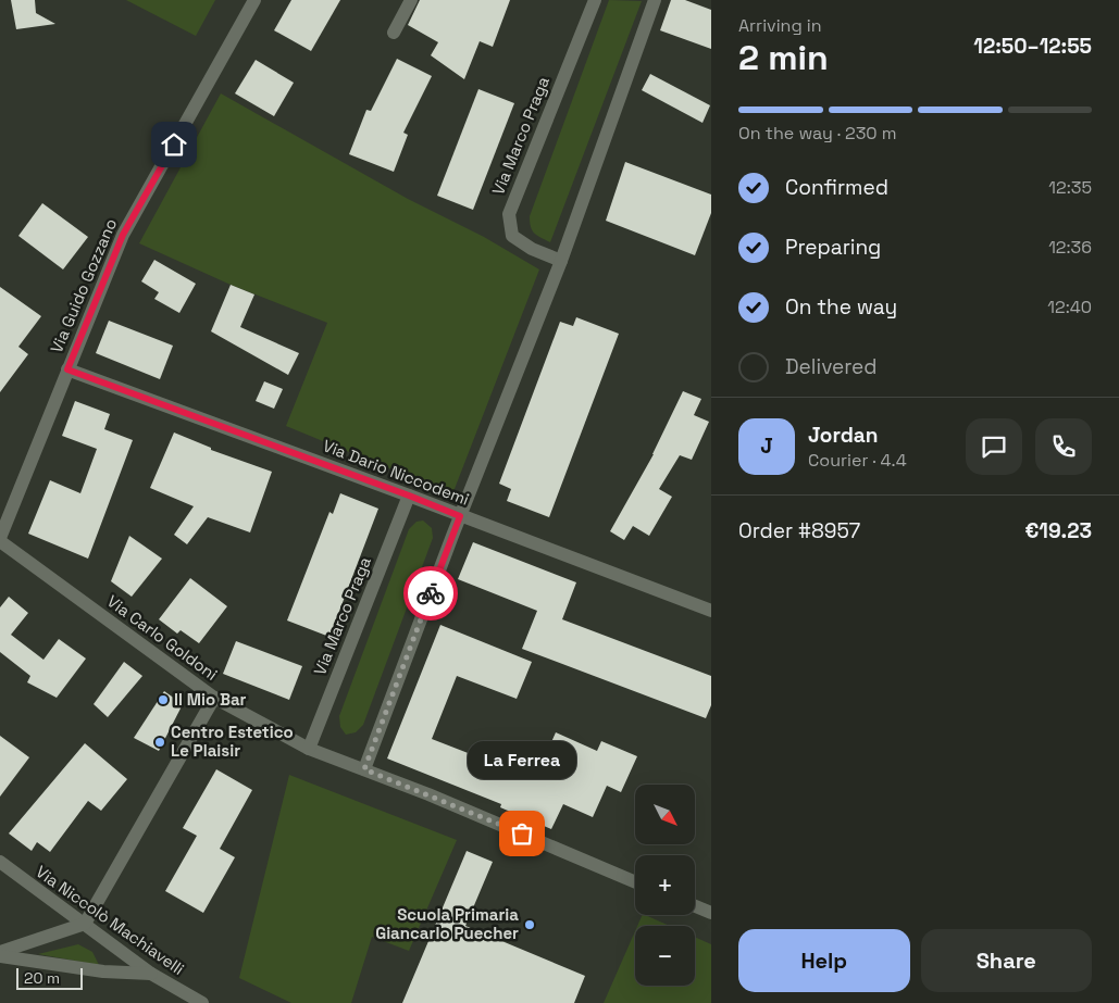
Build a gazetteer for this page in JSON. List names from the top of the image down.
{
  "streets": {
    "street": [
      "Via Marco Praga",
      "Via Guido Gozzano",
      "Via Dario Niccodemi",
      "Via Carlo Goldoni",
      "Via Niccolò Machiavelli"
    ]
  },
  "crossings": [
    ["Via Marco Praga", "Via Dario Niccodemi"],
    ["Via Marco Praga", "Via Carlo Goldoni"],
    ["Via Guido Gozzano", "Via Dario Niccodemi"],
    ["Via Guido Gozzano", "Via Carlo Goldoni"]
  ],
  "places": [
    "Il Mio Bar",
    "Centro Estetico Le Plaisir",
    "La Ferrea",
    "Scuola Primaria Giancarlo Puecher"
  ],
  "scale_bar": "20 m",
  "north": "bottom right",
  "page": {
    "heading": ["2 min", "Arriving in", "12:50–12:55"],
    "panel": [
      "Jordan",
      "Courier · 4.4",
      "Order #8957",
      "€19.23"
    ],
    "bar": "On the way · 230 m",
    "list": [
      ["Confirmed", "12:35"],
      ["Preparing", "12:36"],
      ["On the way", "12:40"],
      "Delivered"
    ],
    "round": "J",
    "bubble": "La Ferrea",
    "map_buttons": ["+", "−"],
    "buttons": ["Help", "Share"],
    "scale": "20 m"
  }
}
